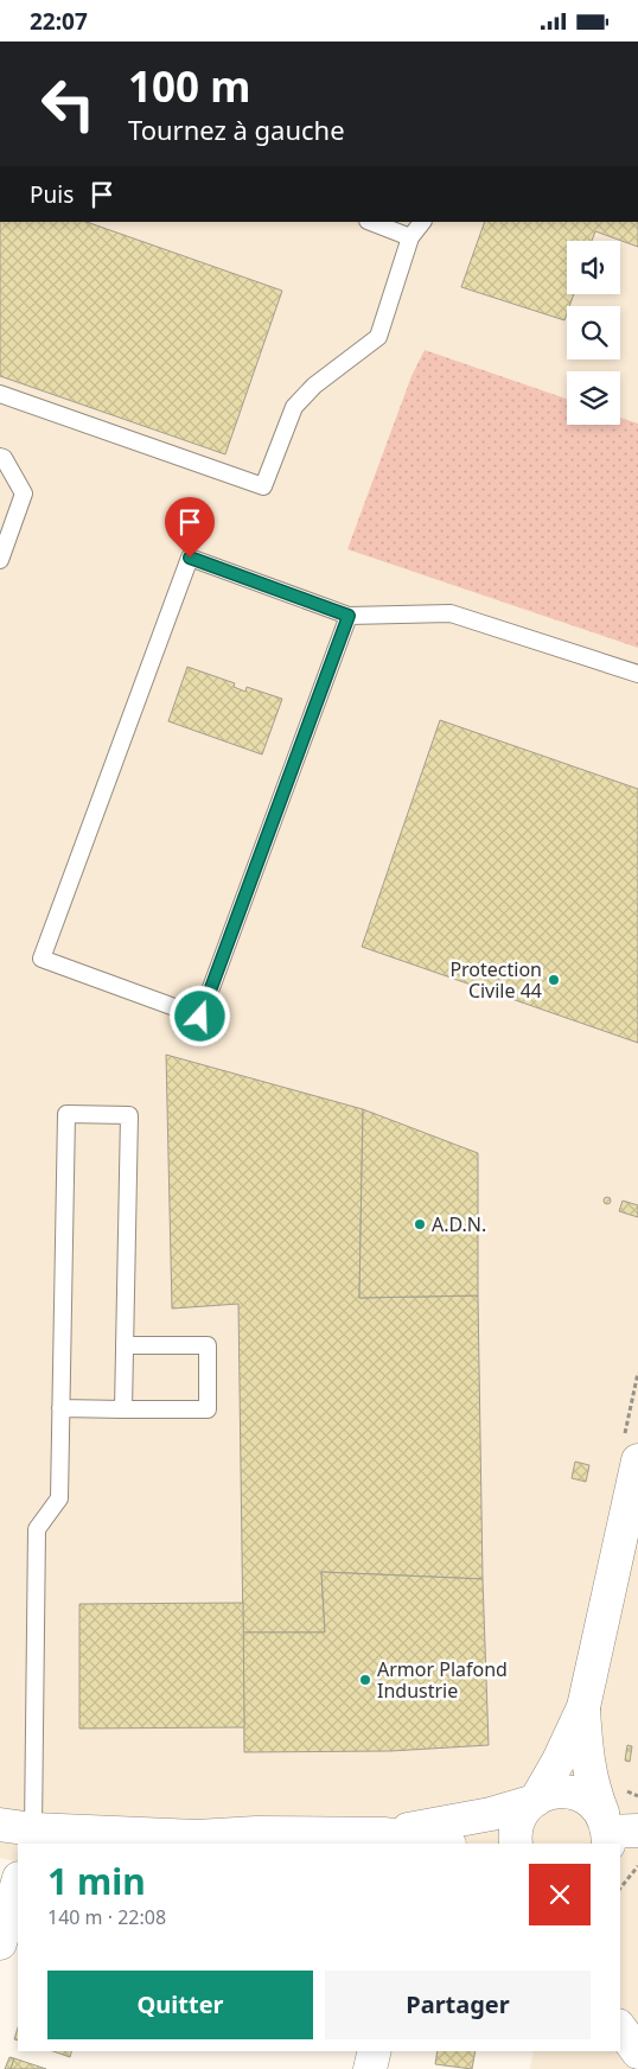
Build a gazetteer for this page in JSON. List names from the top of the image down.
{
  "places": ["Protection Civile 44", "A.D.N.", "Armor Plafond Industrie"],
  "page": {
    "status": "22:07",
    "turn": ["100 m", "Tournez à gauche"],
    "then": "Puis",
    "heading": ["1 min", "140 m · 22:08"],
    "buttons": ["Quitter", "Partager"]
  }
}
